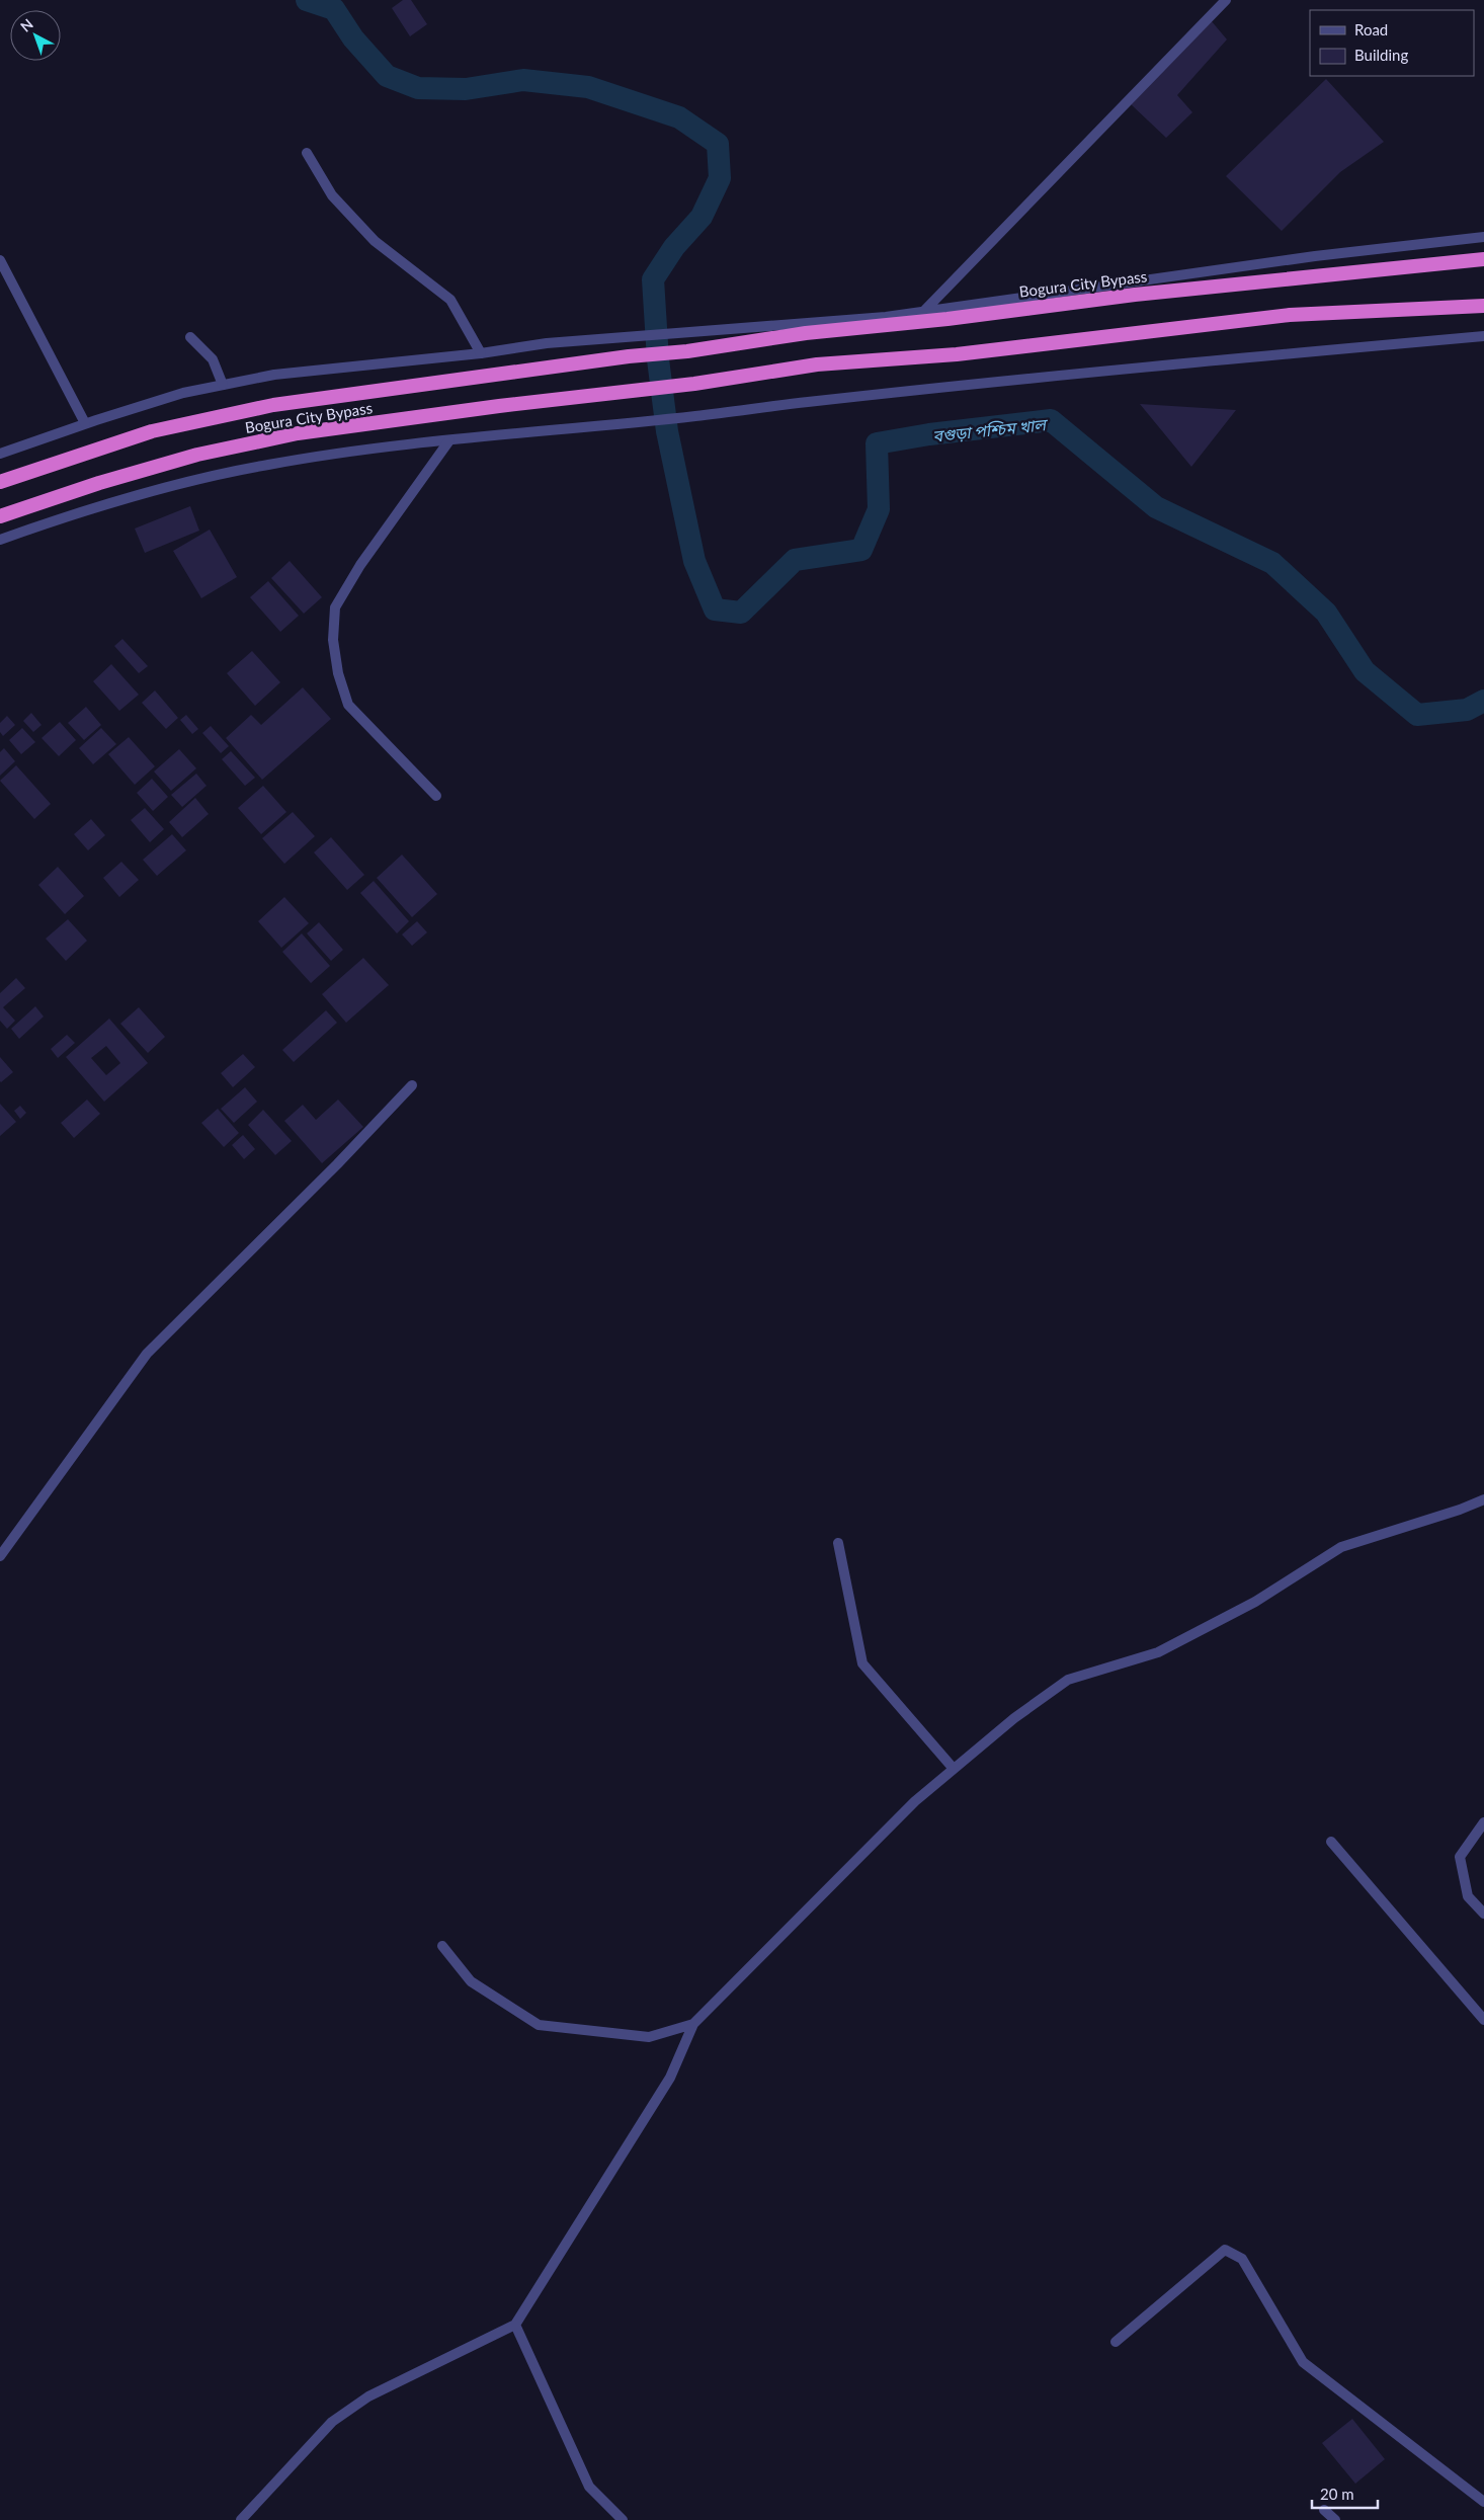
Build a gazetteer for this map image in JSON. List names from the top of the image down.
{
  "streets": {
    "highway": ["Bogura City Bypass"]
  },
  "water": ["বগুড়া পশ্চিম খাল"],
  "legend": ["Road", "Building"],
  "scale_bar": "20 m",
  "north": "top left"
}
